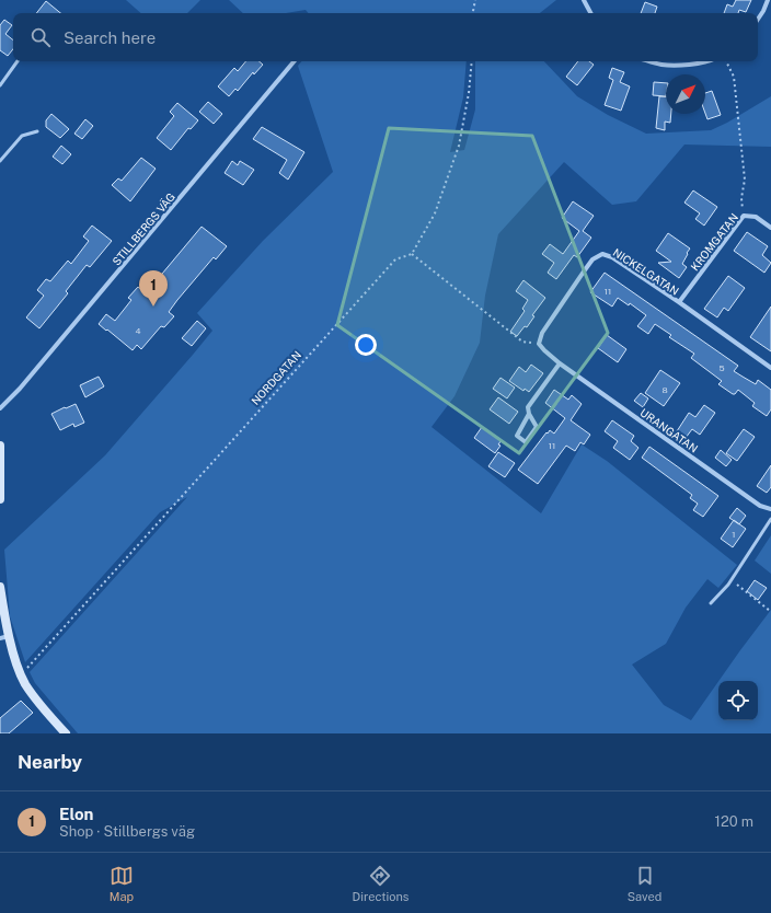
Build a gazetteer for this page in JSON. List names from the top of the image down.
{
  "streets": {
    "street": [
      "STILLBERGS VÄG",
      "KROMGATAN",
      "NICKELGATAN",
      "URANGATAN"
    ],
    "path": ["NORDGATAN"]
  },
  "crossings": [
    ["KROMGATAN", "NICKELGATAN"],
    ["NICKELGATAN", "URANGATAN"]
  ],
  "house_numbers": [
    "11",
    "4",
    "5",
    "8",
    "11",
    "1"
  ],
  "north": "top right",
  "page": {
    "search": "Search here",
    "pins": "1",
    "heading": "Nearby",
    "list": [
      {
        "mark": "1",
        "name": "Elon",
        "note": "Shop · Stillbergs väg",
        "value": "120 m"
      }
    ],
    "nav": ["Map", "Directions", "Saved"]
  }
}
